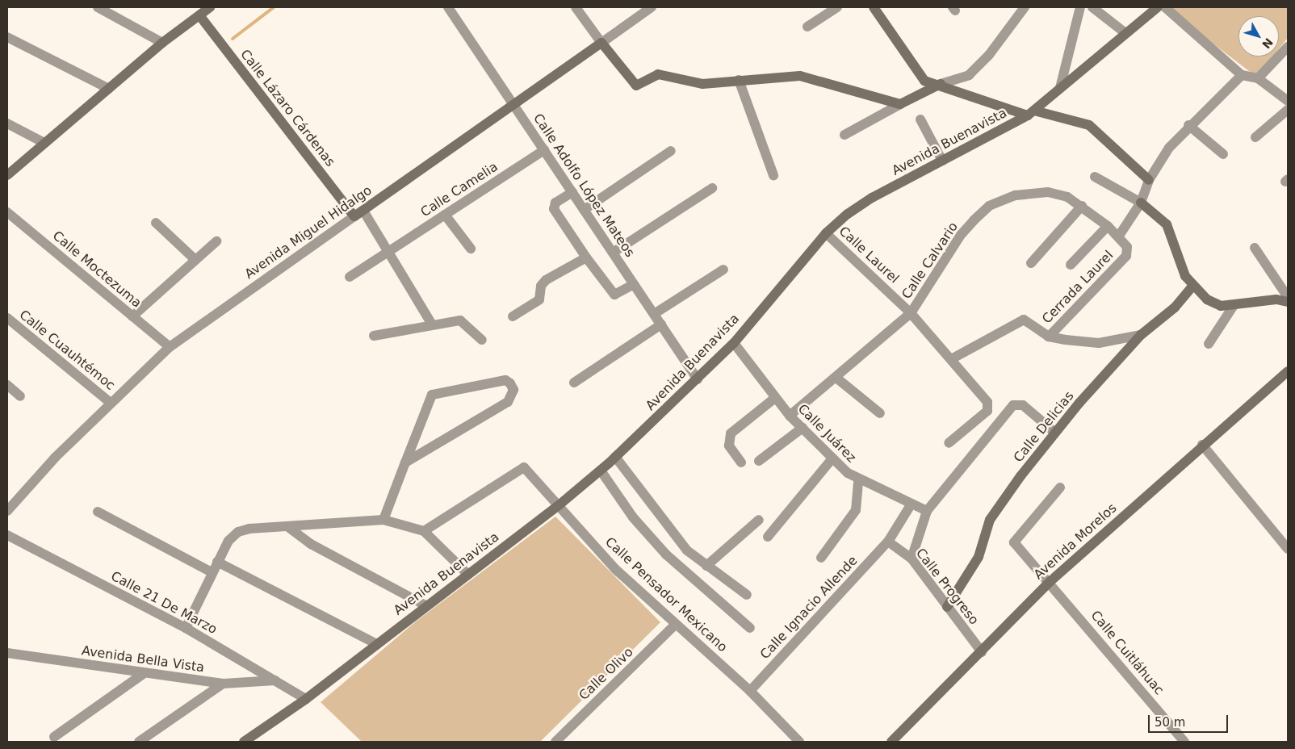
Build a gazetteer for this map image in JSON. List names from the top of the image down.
{
  "streets": {
    "street": [
      "Calle Lázaro Cárdenas",
      "Avenida Buenavista",
      "Calle Adolfo López Mateos",
      "Calle Camelia",
      "Avenida Miguel Hidalgo",
      "Calle Laurel",
      "Calle Calvario",
      "Calle Moctezuma",
      "Cerrada Laurel",
      "Calle Cuauhtémoc",
      "Calle Delicias",
      "Calle Juárez",
      "Avenida Morelos",
      "Calle Progreso",
      "Calle Pensador Mexicano",
      "Calle 21 De Marzo",
      "Calle Ignacio Allende",
      "Calle Cuitláhuac",
      "Avenida Bella Vista",
      "Calle Olivo"
    ]
  },
  "crossings": [
    ["Calle Lázaro Cárdenas", "Avenida Miguel Hidalgo"],
    ["Avenida Buenavista", "Calle Adolfo López Mateos"],
    ["Avenida Buenavista", "Calle Laurel"],
    ["Avenida Buenavista", "Calle Juárez"],
    ["Avenida Buenavista", "Calle Pensador Mexicano"],
    ["Avenida Buenavista", "Calle 21 De Marzo"],
    ["Calle Adolfo López Mateos", "Calle Camelia"],
    ["Calle Adolfo López Mateos", "Avenida Miguel Hidalgo"],
    ["Avenida Miguel Hidalgo", "Calle Moctezuma"],
    ["Avenida Miguel Hidalgo", "Calle Cuauhtémoc"],
    ["Calle Laurel", "Calle Calvario"],
    ["Calle Calvario", "Cerrada Laurel"],
    ["Calle Calvario", "Calle Juárez"],
    ["Calle Delicias", "Calle Progreso"],
    ["Calle Juárez", "Calle Ignacio Allende"],
    ["Avenida Morelos", "Calle Progreso"],
    ["Avenida Morelos", "Calle Cuitláhuac"],
    ["Calle Progreso", "Calle Ignacio Allende"],
    ["Calle Pensador Mexicano", "Calle Ignacio Allende"],
    ["Calle Pensador Mexicano", "Calle Olivo"],
    ["Calle 21 De Marzo", "Avenida Bella Vista"]
  ],
  "scale_bar": "50 m",
  "north": "bottom right"
}
